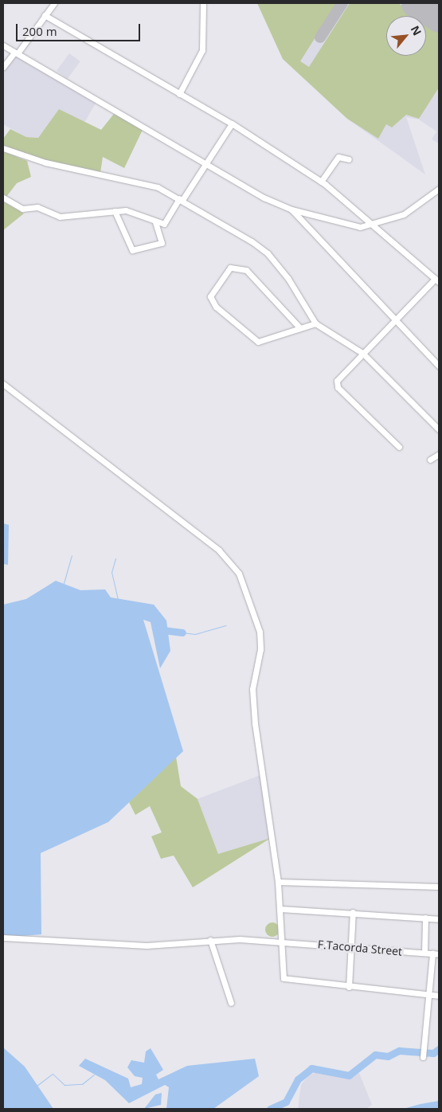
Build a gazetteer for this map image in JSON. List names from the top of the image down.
{
  "streets": {
    "street": ["F.Tacorda Street"]
  },
  "scale_bar": "200 m",
  "north": "top right"
}
